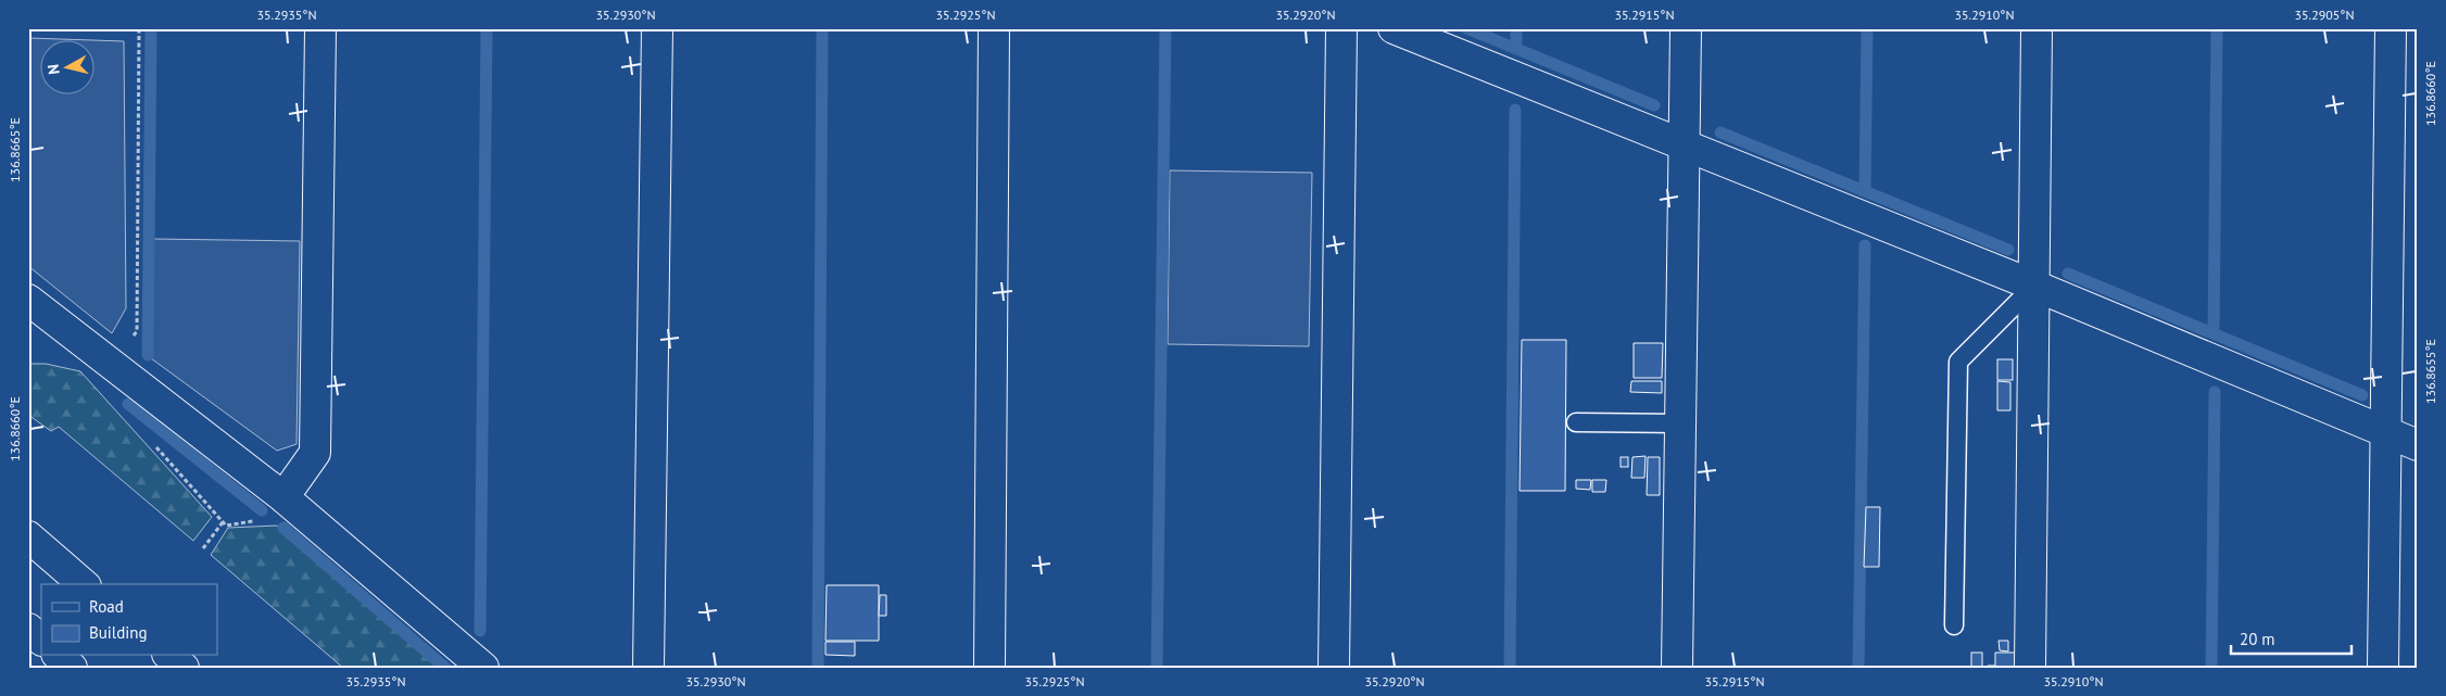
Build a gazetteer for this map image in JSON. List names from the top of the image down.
{
  "legend": ["Road", "Building"],
  "scale_bar": "20 m",
  "north": "left",
  "coordinates": [
    "35.2935°N",
    "35.2930°N",
    "35.2925°N",
    "35.2920°N",
    "35.2915°N",
    "35.2910°N",
    "35.2905°N",
    "136.8660°E",
    "136.8665°E",
    "136.8655°E"
  ]
}
